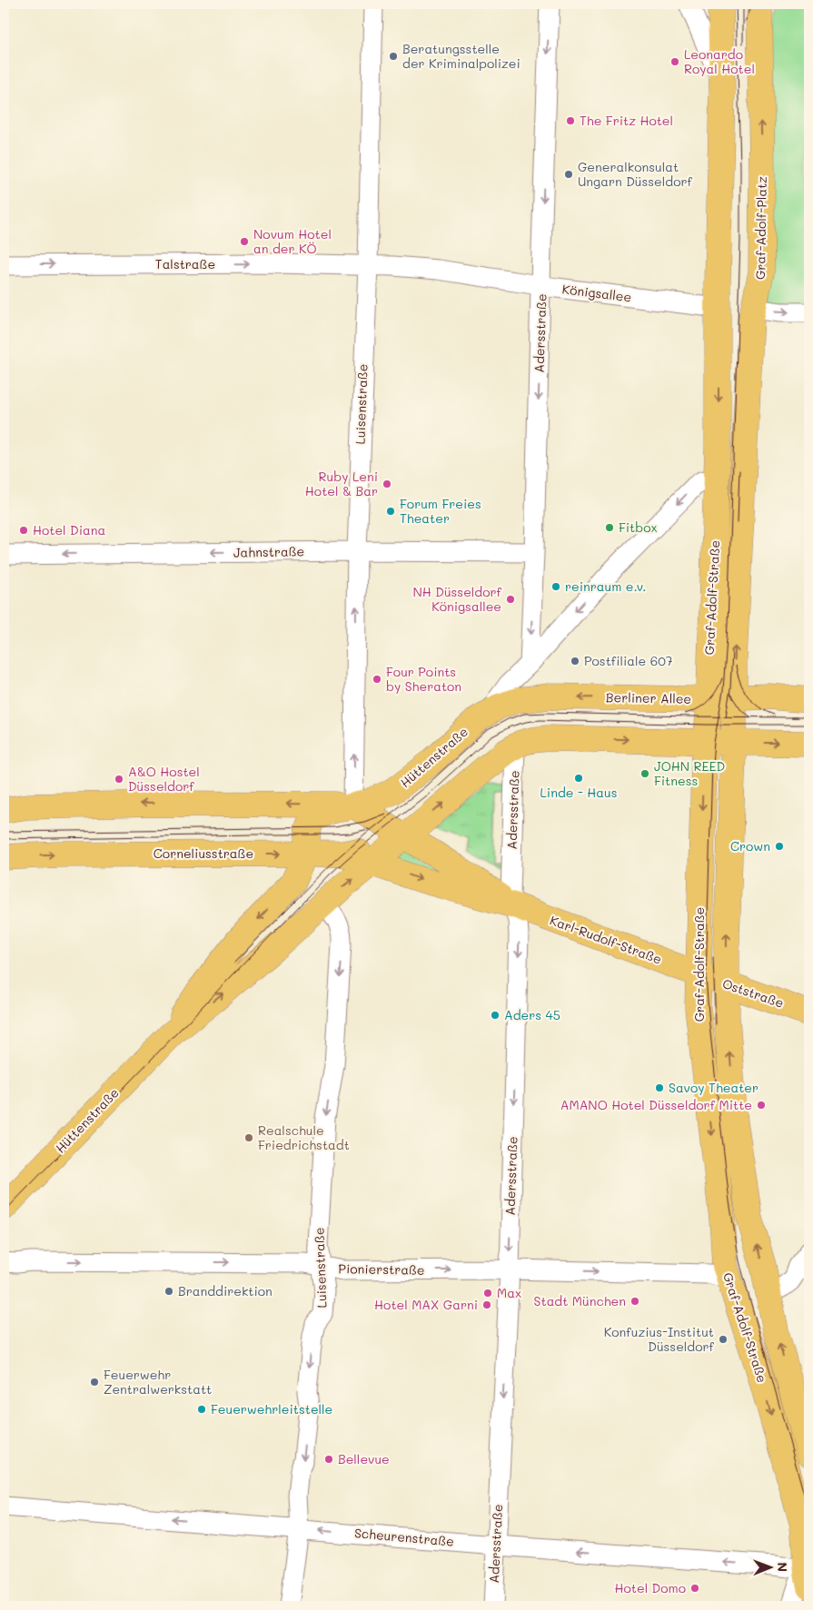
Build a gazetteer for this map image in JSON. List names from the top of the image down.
{
  "streets": {
    "main road": [
      "Graf-Adolf-Platz",
      "Graf-Adolf-Straße",
      "Berliner Allee",
      "Hüttenstraße",
      "Corneliusstraße",
      "Karl-Rudolf-Straße",
      "Oststraße"
    ],
    "street": [
      "Talstraße",
      "Königsallee",
      "Adersstraße",
      "Luisenstraße",
      "Jahnstraße",
      "Pionierstraße",
      "Scheurenstraße"
    ]
  },
  "crossings": [
    ["Graf-Adolf-Platz", "Graf-Adolf-Straße"],
    ["Talstraße", "Königsallee"],
    ["Talstraße", "Luisenstraße"],
    ["Königsallee", "Adersstraße"],
    ["Königsallee", "Luisenstraße"],
    ["Königsallee", "Graf-Adolf-Straße"],
    ["Adersstraße", "Jahnstraße"],
    ["Adersstraße", "Hüttenstraße"],
    ["Adersstraße", "Karl-Rudolf-Straße"],
    ["Adersstraße", "Pionierstraße"],
    ["Adersstraße", "Scheurenstraße"],
    ["Luisenstraße", "Jahnstraße"],
    ["Luisenstraße", "Hüttenstraße"],
    ["Luisenstraße", "Karl-Rudolf-Straße"],
    ["Luisenstraße", "Pionierstraße"],
    ["Luisenstraße", "Scheurenstraße"],
    ["Graf-Adolf-Straße", "Berliner Allee"],
    ["Graf-Adolf-Straße", "Hüttenstraße"],
    ["Graf-Adolf-Straße", "Karl-Rudolf-Straße"],
    ["Graf-Adolf-Straße", "Oststraße"],
    ["Graf-Adolf-Straße", "Pionierstraße"],
    ["Graf-Adolf-Straße", "Scheurenstraße"],
    ["Berliner Allee", "Hüttenstraße"],
    ["Hüttenstraße", "Corneliusstraße"],
    ["Hüttenstraße", "Karl-Rudolf-Straße"],
    ["Corneliusstraße", "Karl-Rudolf-Straße"],
    ["Karl-Rudolf-Straße", "Oststraße"]
  ],
  "one_way": [
    "Talstraße",
    "Adersstraße",
    "Jahnstraße",
    "Pionierstraße",
    "Scheurenstraße"
  ],
  "places": [
    "Beratungsstelle der Kriminalpolizei",
    "Leonardo Royal Hotel",
    "The Fritz Hotel",
    "Generalkonsulat Ungarn Düsseldorf",
    "Novum Hotel an der KÖ",
    "Ruby Leni Hotel & Bar",
    "Forum Freies Theater",
    "Fitbox",
    "Hotel Diana",
    "reinraum e.v.",
    "NH Düsseldorf Königsallee",
    "Postfiliale 607",
    "Four Points by Sheraton",
    "JOHN REED Fitness",
    "Linde - Haus",
    "A&O Hostel Düsseldorf",
    "Crown",
    "Aders 45",
    "Savoy Theater",
    "AMANO Hotel Düsseldorf Mitte",
    "Realschule Friedrichstadt",
    "Branddirektion",
    "Max",
    "Stadt München",
    "Hotel MAX Garni",
    "Konfuzius-Institut Düsseldorf",
    "Feuerwehr Zentralwerkstatt",
    "Feuerwehrleitstelle",
    "Bellevue",
    "Hotel Domo"
  ],
  "north": "right"
}
